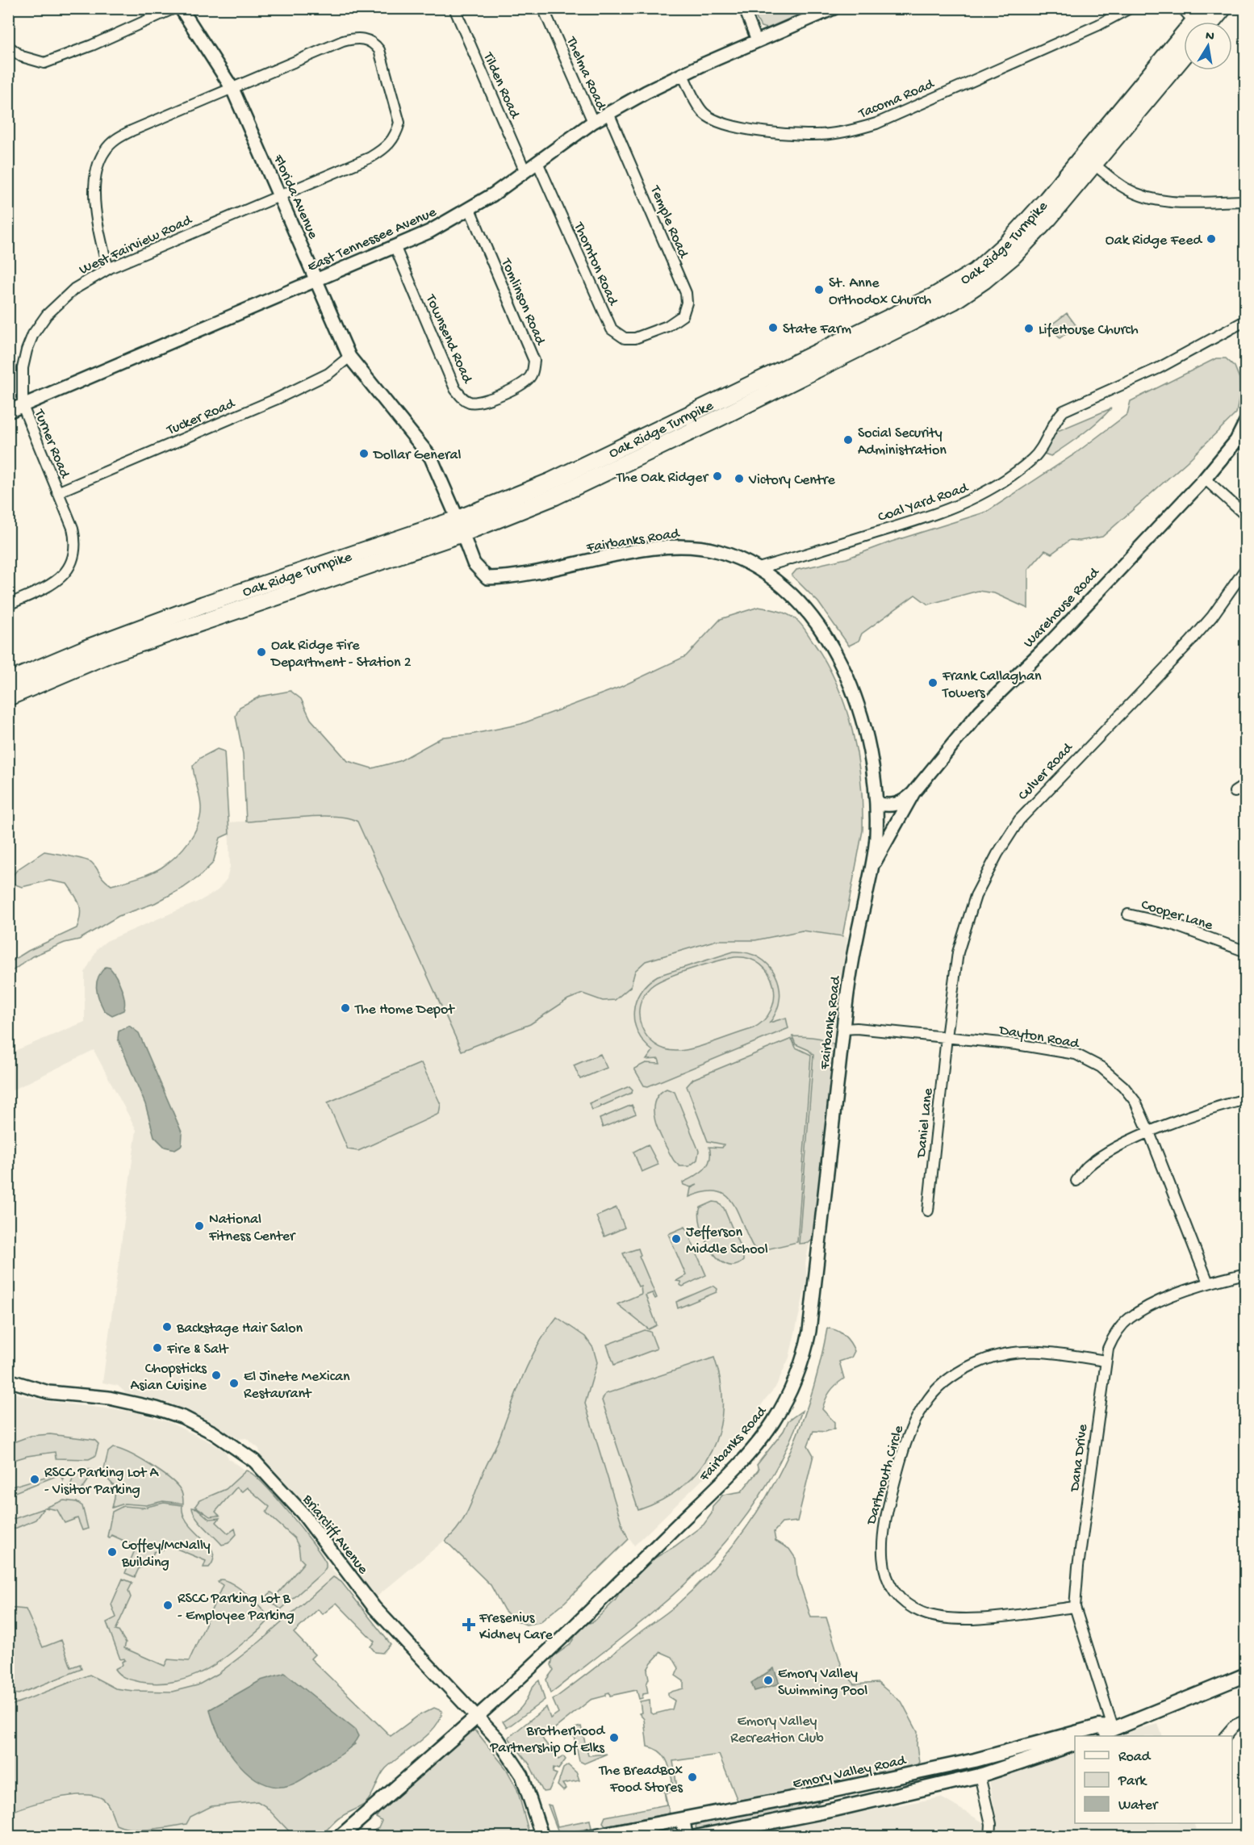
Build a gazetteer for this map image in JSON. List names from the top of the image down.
{
  "streets": {
    "highway": ["Oak Ridge Turnpike"],
    "main road": ["Emory Valley Road"],
    "street": [
      "Thelma Road",
      "Tilden Road",
      "Tacoma Road",
      "Florida Avenue",
      "Temple Road",
      "East Tennessee Avenue",
      "West Fairview Road",
      "Thornton Road",
      "Tomlinson Road",
      "Townsend Road",
      "Tucker Road",
      "Turner Road",
      "Coal Yard Road",
      "Fairbanks Road",
      "Warehouse Road",
      "Culver Road",
      "Cooper Lane",
      "Dayton Road",
      "Daniel Lane",
      "Dana Drive",
      "Dartmouth Circle",
      "Briarcliff Avenue"
    ]
  },
  "crossings": [
    ["Thelma Road", "East Tennessee Avenue"],
    ["Tilden Road", "East Tennessee Avenue"],
    ["Tacoma Road", "East Tennessee Avenue"],
    ["Florida Avenue", "East Tennessee Avenue"],
    ["Florida Avenue", "Oak Ridge Turnpike"],
    ["Florida Avenue", "West Fairview Road"],
    ["Florida Avenue", "Tucker Road"],
    ["Florida Avenue", "Fairbanks Road"],
    ["Temple Road", "East Tennessee Avenue"],
    ["Temple Road", "Thornton Road"],
    ["East Tennessee Avenue", "West Fairview Road"],
    ["East Tennessee Avenue", "Thornton Road"],
    ["East Tennessee Avenue", "Tomlinson Road"],
    ["East Tennessee Avenue", "Townsend Road"],
    ["East Tennessee Avenue", "Turner Road"],
    ["Oak Ridge Turnpike", "Fairbanks Road"],
    ["West Fairview Road", "Turner Road"],
    ["Tomlinson Road", "Townsend Road"],
    ["Tucker Road", "Turner Road"],
    ["Coal Yard Road", "Fairbanks Road"],
    ["Fairbanks Road", "Warehouse Road"],
    ["Fairbanks Road", "Dayton Road"],
    ["Fairbanks Road", "Briarcliff Avenue"],
    ["Culver Road", "Dayton Road"],
    ["Culver Road", "Daniel Lane"],
    ["Dayton Road", "Daniel Lane"],
    ["Dayton Road", "Dana Drive"],
    ["Dana Drive", "Dartmouth Circle"],
    ["Dana Drive", "Emory Valley Road"]
  ],
  "parks": ["Emory Valley Recreation Club"],
  "places": {
    "other": [
      "Oak Ridge Feed",
      "St. Anne Orthodox Church",
      "State Farm",
      "LifeHouse Church",
      "Social Security Administration",
      "Dollar General",
      "The Oak Ridger",
      "Victory Centre",
      "Oak Ridge Fire Department - Station 2",
      "Frank Callaghan Towers",
      "The Home Depot",
      "National Fitness Center",
      "Jefferson Middle School",
      "Backstage Hair Salon",
      "Fire & Salt",
      "Chopsticks Asian Cuisine",
      "El Jinete Mexican Restaurant",
      "RSCC Parking Lot A - Visitor Parking",
      "Coffey/McNally Building",
      "RSCC Parking Lot B - Employee Parking",
      "Emory Valley Swimming Pool",
      "Brotherhood Partnership Of Elks",
      "The BreadBox Food Stores"
    ],
    "health": ["Fresenius Kidney Care"]
  },
  "legend": ["Road", "Park", "Water"],
  "north": "top"
}
